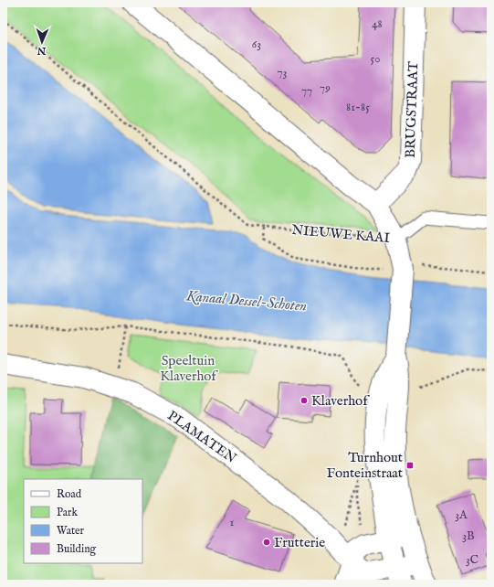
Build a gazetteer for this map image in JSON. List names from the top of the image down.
{
  "streets": {
    "street": ["BRUGSTRAAT", "NIEUWE KAAI", "PLAMATEN"]
  },
  "crossings": [
    ["BRUGSTRAAT", "NIEUWE KAAI"]
  ],
  "water": ["Kanaal Dessel-Schoten"],
  "parks": ["Speeltuin Klaverhof"],
  "places": {
    "other": ["Klaverhof", "Frutterie"],
    "transit": ["Turnhout Fonteinstraat"]
  },
  "house_numbers": [
    "48",
    "63",
    "50",
    "73",
    "79",
    "77",
    "81-85",
    "3A",
    "1",
    "3B",
    "3C"
  ],
  "legend": [
    "Road",
    "Park",
    "Water",
    "Building"
  ],
  "north": "bottom"
}
